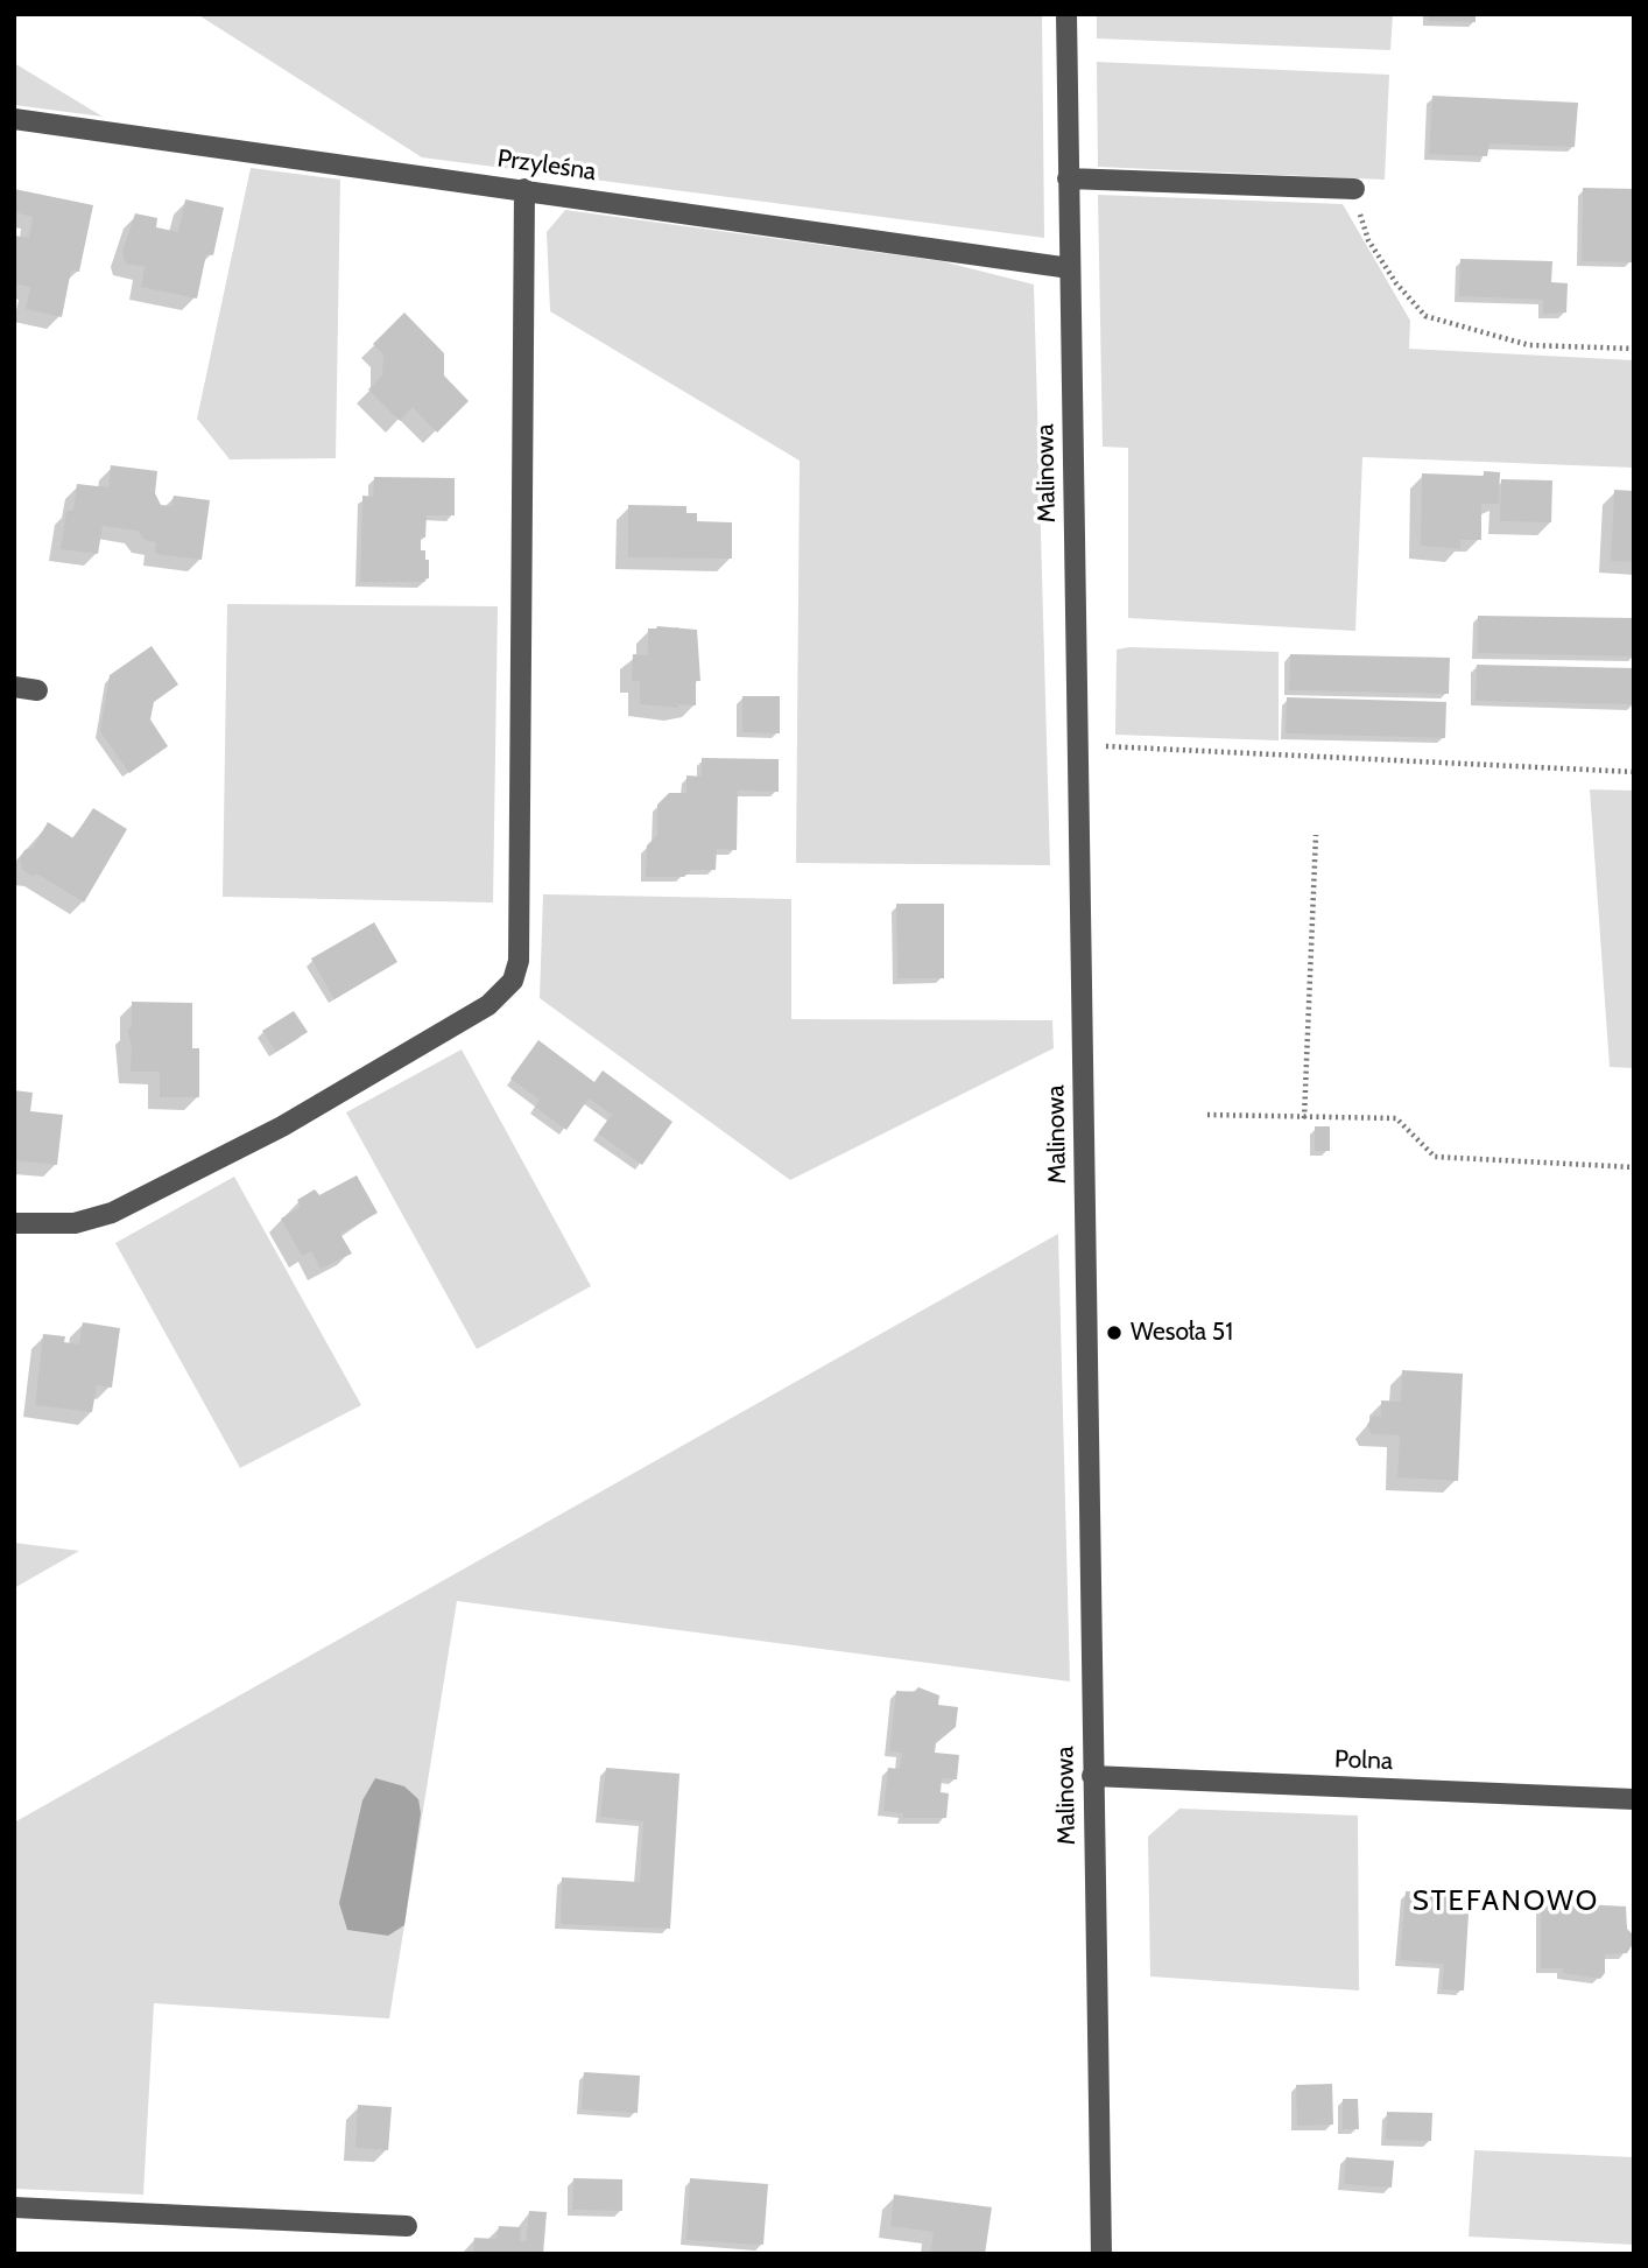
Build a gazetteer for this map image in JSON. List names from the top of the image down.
{
  "streets": {
    "street": ["Przyleśna", "Malinowa", "Polna"]
  },
  "crossings": [
    ["Przyleśna", "Malinowa"],
    ["Malinowa", "Polna"]
  ],
  "districts": ["STEFANOWO"],
  "places": ["Wesoła 51"]
}
